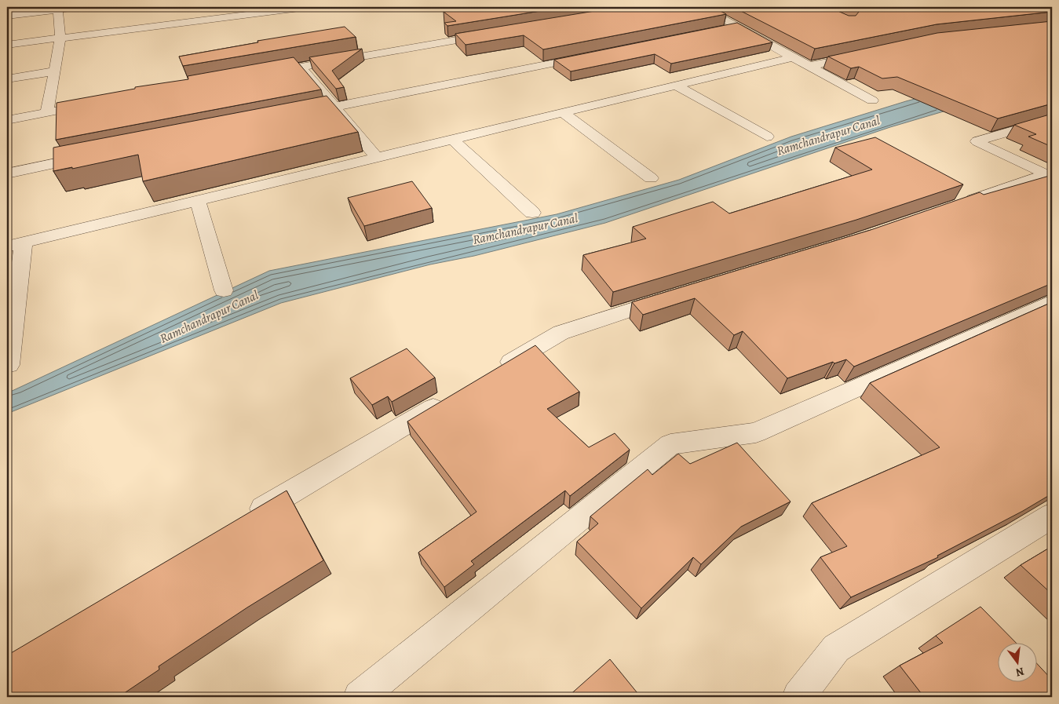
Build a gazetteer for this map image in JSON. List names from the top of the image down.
{
  "water": ["Ramchandrapur Canal"],
  "north": "bottom"
}
